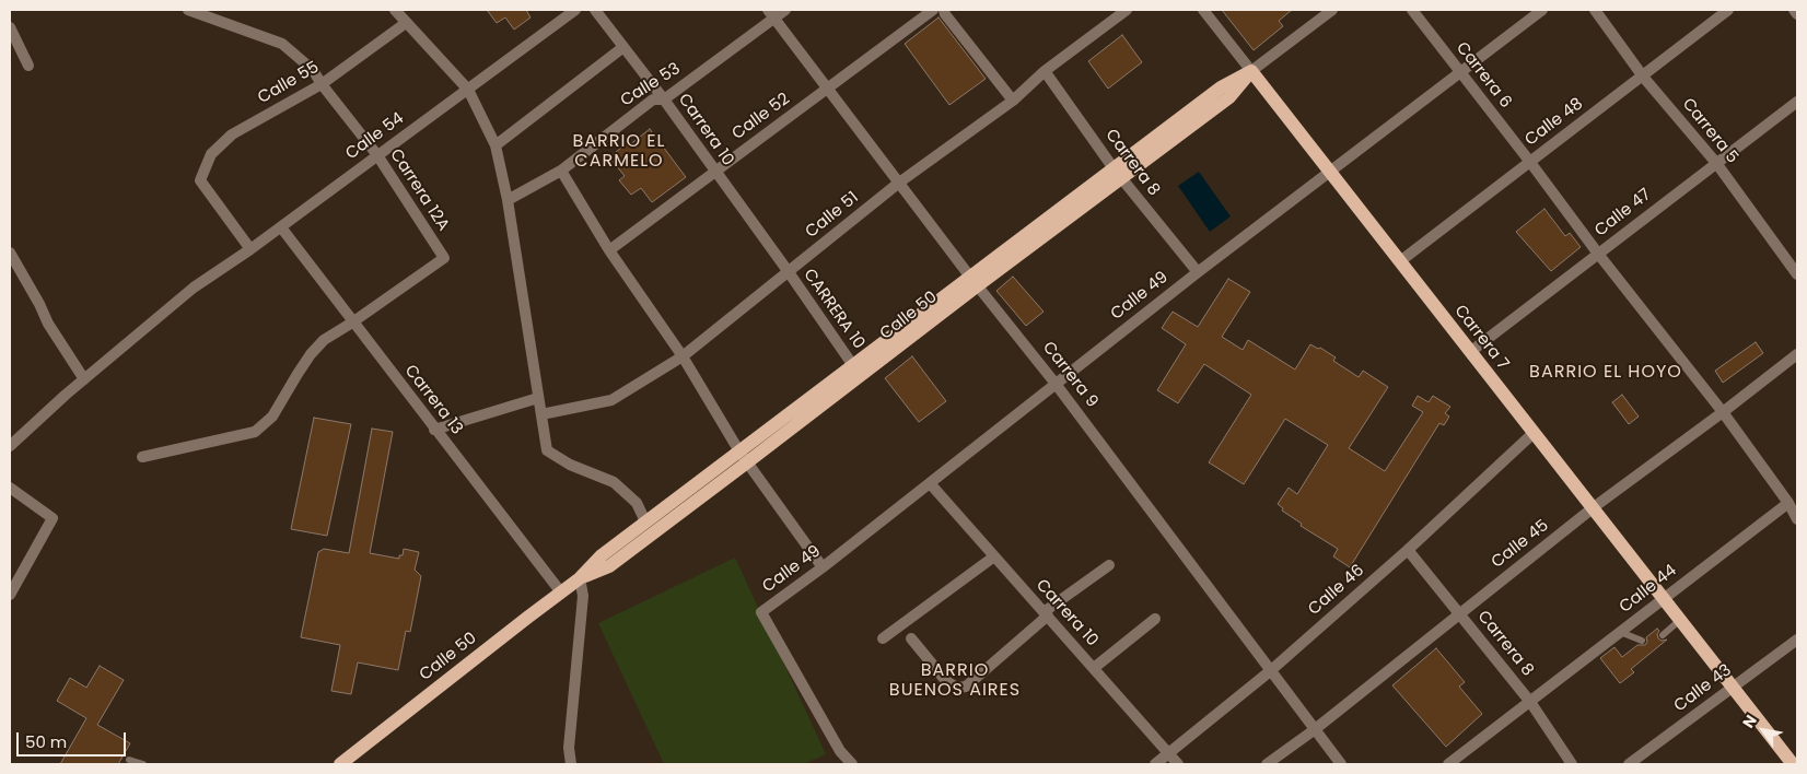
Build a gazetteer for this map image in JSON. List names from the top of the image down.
{
  "streets": {
    "main road": ["Calle 50", "Carrera 7"],
    "street": [
      "Carrera 6",
      "Calle 55",
      "Calle 53",
      "Calle 52",
      "Calle 48",
      "Carrera 10",
      "Carrera 5",
      "Calle 54",
      "Carrera 8",
      "Carrera 12A",
      "Calle 47",
      "Calle 51",
      "Calle 49",
      "CARRERA 10",
      "Carrera 9",
      "Carrera 13",
      "Calle 45",
      "Calle 44",
      "Calle 46",
      "Calle 43"
    ]
  },
  "crossings": [
    ["Carrera 6", "Calle 48"],
    ["Carrera 6", "Calle 47"],
    ["Carrera 6", "Calle 49"],
    ["Carrera 6", "Calle 45"],
    ["Carrera 6", "Calle 44"],
    ["Calle 55", "Calle 54"],
    ["Calle 55", "Carrera 12A"],
    ["Calle 53", "Carrera 10"],
    ["Calle 53", "Carrera 9"],
    ["Calle 52", "Carrera 10"],
    ["Calle 52", "Carrera 9"],
    ["Calle 48", "Carrera 5"],
    ["Calle 48", "Carrera 7"],
    ["Carrera 10", "Calle 51"],
    ["Carrera 10", "Calle 49"],
    ["Carrera 10", "CARRERA 10"],
    ["Carrera 10", "Calle 46"],
    ["Carrera 5", "Calle 47"],
    ["Calle 54", "Carrera 12A"],
    ["Calle 54", "Carrera 13"],
    ["Carrera 8", "Calle 51"],
    ["Carrera 8", "Calle 49"],
    ["Carrera 8", "Calle 50"],
    ["Carrera 8", "Calle 45"],
    ["Carrera 8", "Calle 44"],
    ["Carrera 8", "Calle 46"],
    ["Carrera 12A", "Carrera 13"],
    ["Calle 47", "Carrera 7"],
    ["Calle 51", "CARRERA 10"],
    ["Calle 51", "Carrera 9"],
    ["Calle 49", "Carrera 7"],
    ["Calle 49", "Carrera 9"],
    ["CARRERA 10", "Calle 50"],
    ["Calle 50", "Carrera 7"],
    ["Calle 50", "Carrera 9"],
    ["Calle 50", "Carrera 13"],
    ["Carrera 7", "Calle 45"],
    ["Carrera 7", "Calle 44"],
    ["Carrera 7", "Calle 46"],
    ["Carrera 7", "Calle 43"],
    ["Carrera 9", "Calle 45"],
    ["Carrera 9", "Calle 46"]
  ],
  "districts": ["BARRIO EL CARMELO", "BARRIO EL HOYO", "BARRIO BUENOS AIRES"],
  "scale_bar": "50 m",
  "north": "top left"
}
